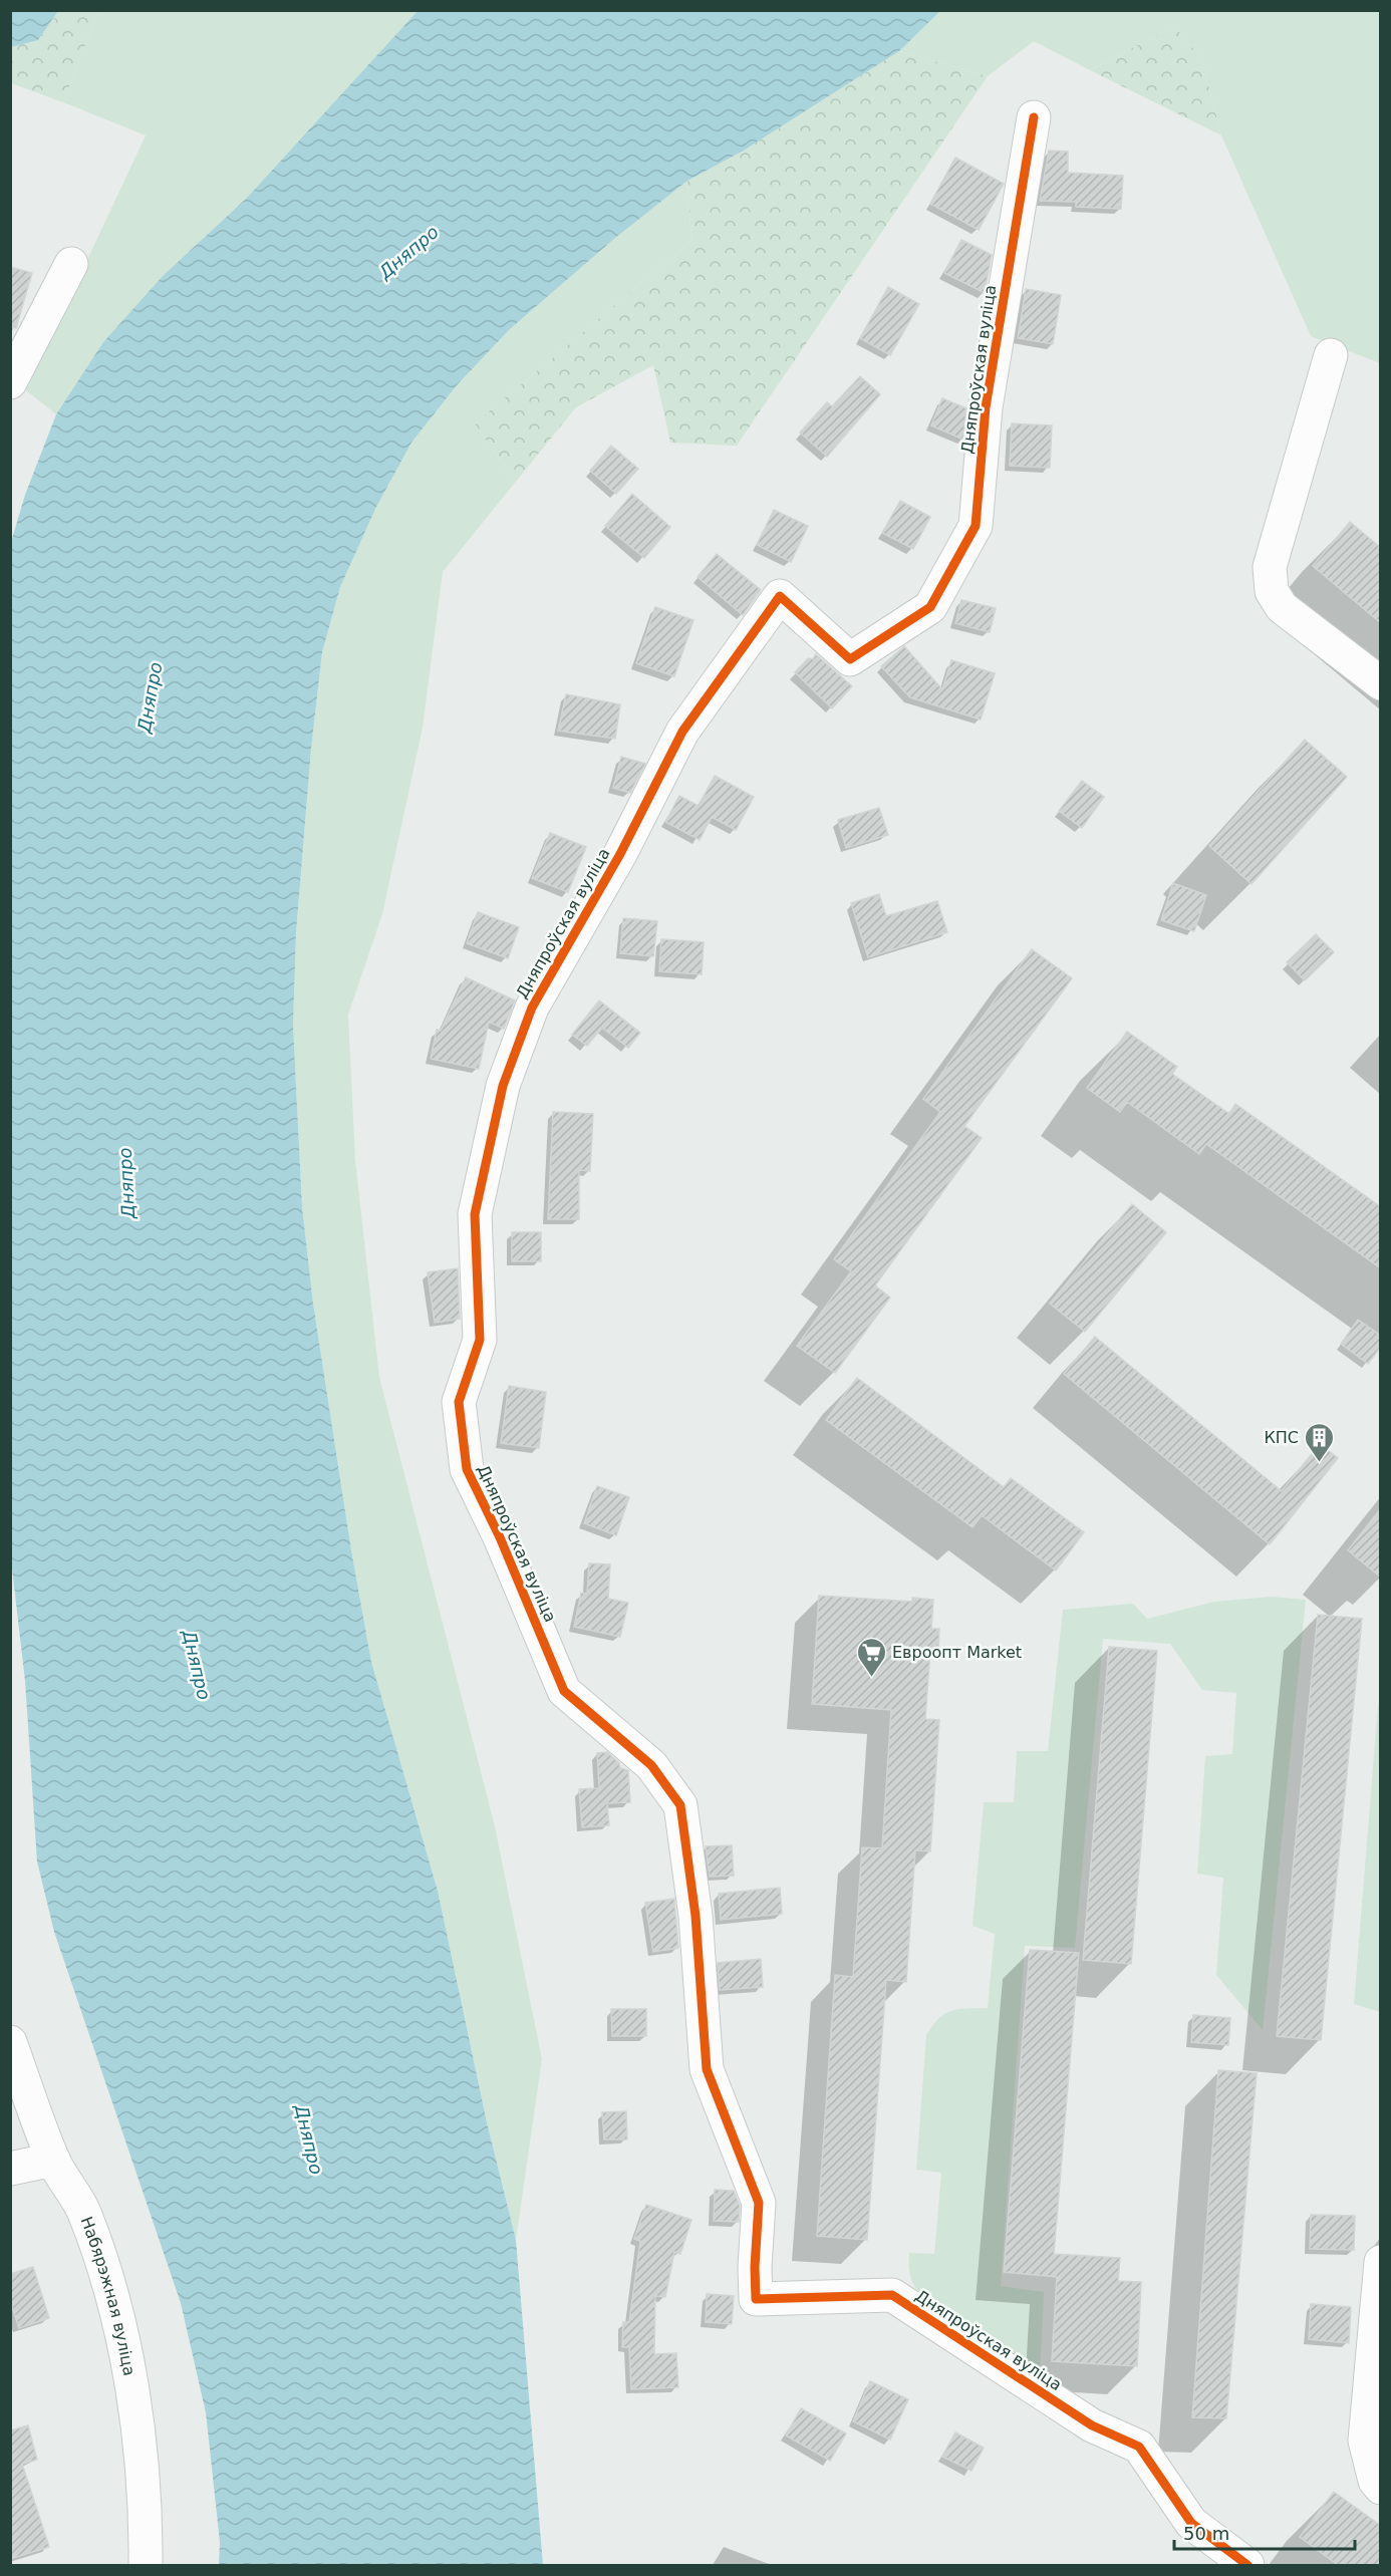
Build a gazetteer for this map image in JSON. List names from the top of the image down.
{
  "streets": {
    "street": ["Дняпроўская вуліца", "Набярэжная вуліца"]
  },
  "water": ["Дняпро"],
  "places": {
    "building": ["КПС"],
    "supermarket": ["Евроопт Market"]
  },
  "scale_bar": "50 m"
}
